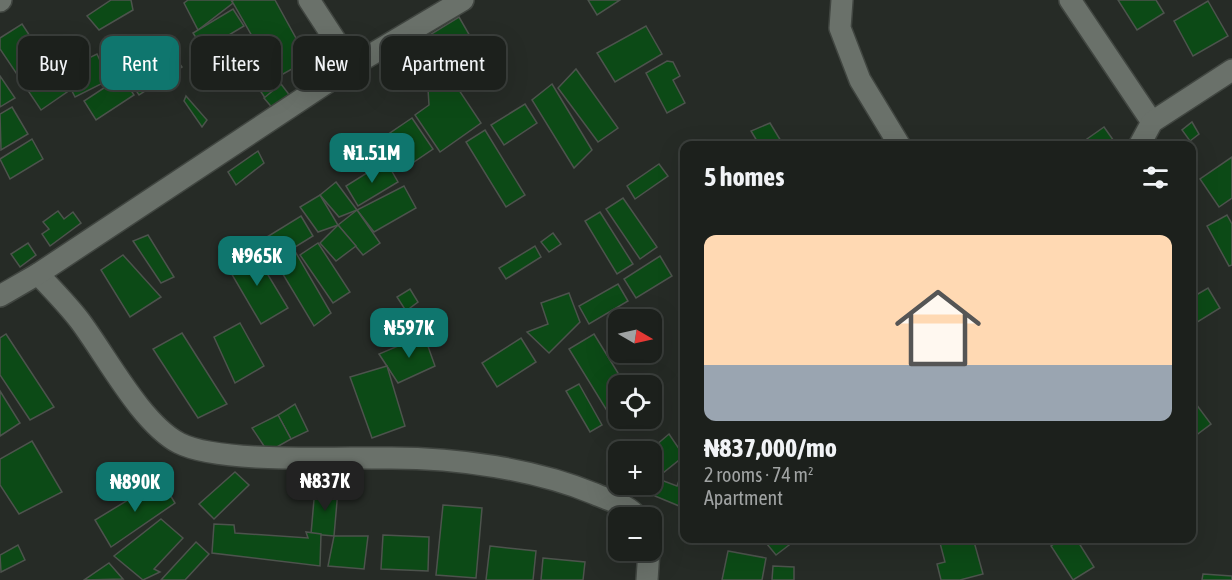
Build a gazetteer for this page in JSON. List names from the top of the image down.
{
  "north": "right",
  "page": {
    "chip": [
      "Buy",
      "Rent",
      "Filters",
      "New",
      "Apartment"
    ],
    "price": [
      "₦1.51M",
      "₦965K",
      "₦597K",
      "₦837K",
      "₦890K"
    ],
    "heading": "5 homes",
    "list": [
      {
        "name": "₦837,000/mo",
        "note": "2 rooms · 74 m² · Apartment"
      }
    ],
    "map_buttons": ["+", "−"]
  }
}
